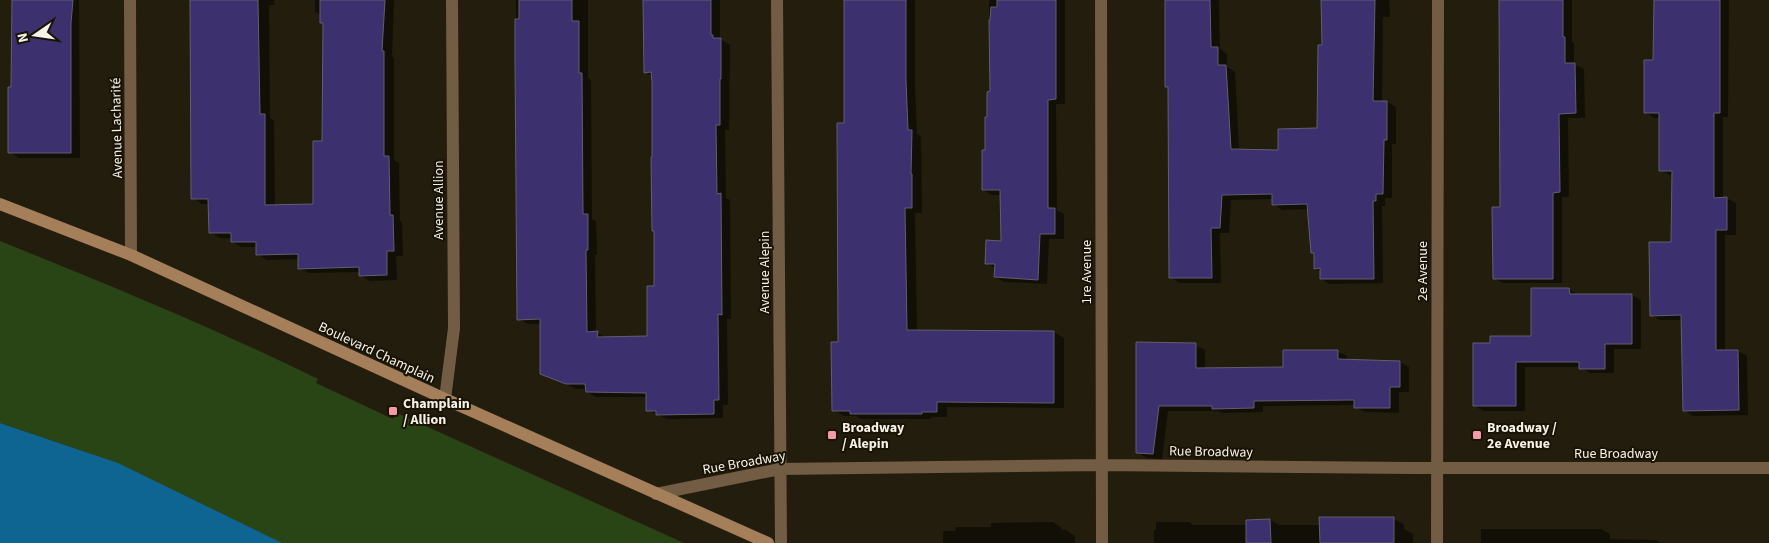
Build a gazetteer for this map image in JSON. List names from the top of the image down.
{
  "streets": {
    "main road": ["Boulevard Champlain"],
    "street": [
      "Avenue Lacharité",
      "Avenue Allion",
      "2e Avenue",
      "Avenue Alepin",
      "1re Avenue",
      "Rue Broadway"
    ]
  },
  "crossings": [
    ["Avenue Lacharité", "Boulevard Champlain"],
    ["Avenue Allion", "Boulevard Champlain"],
    ["2e Avenue", "Rue Broadway"],
    ["Avenue Alepin", "Rue Broadway"],
    ["1re Avenue", "Rue Broadway"],
    ["Boulevard Champlain", "Rue Broadway"]
  ],
  "places": {
    "transit": ["Champlain / Allion", "Broadway / Alepin", "Broadway / 2e Avenue"]
  },
  "north": "left"
}
